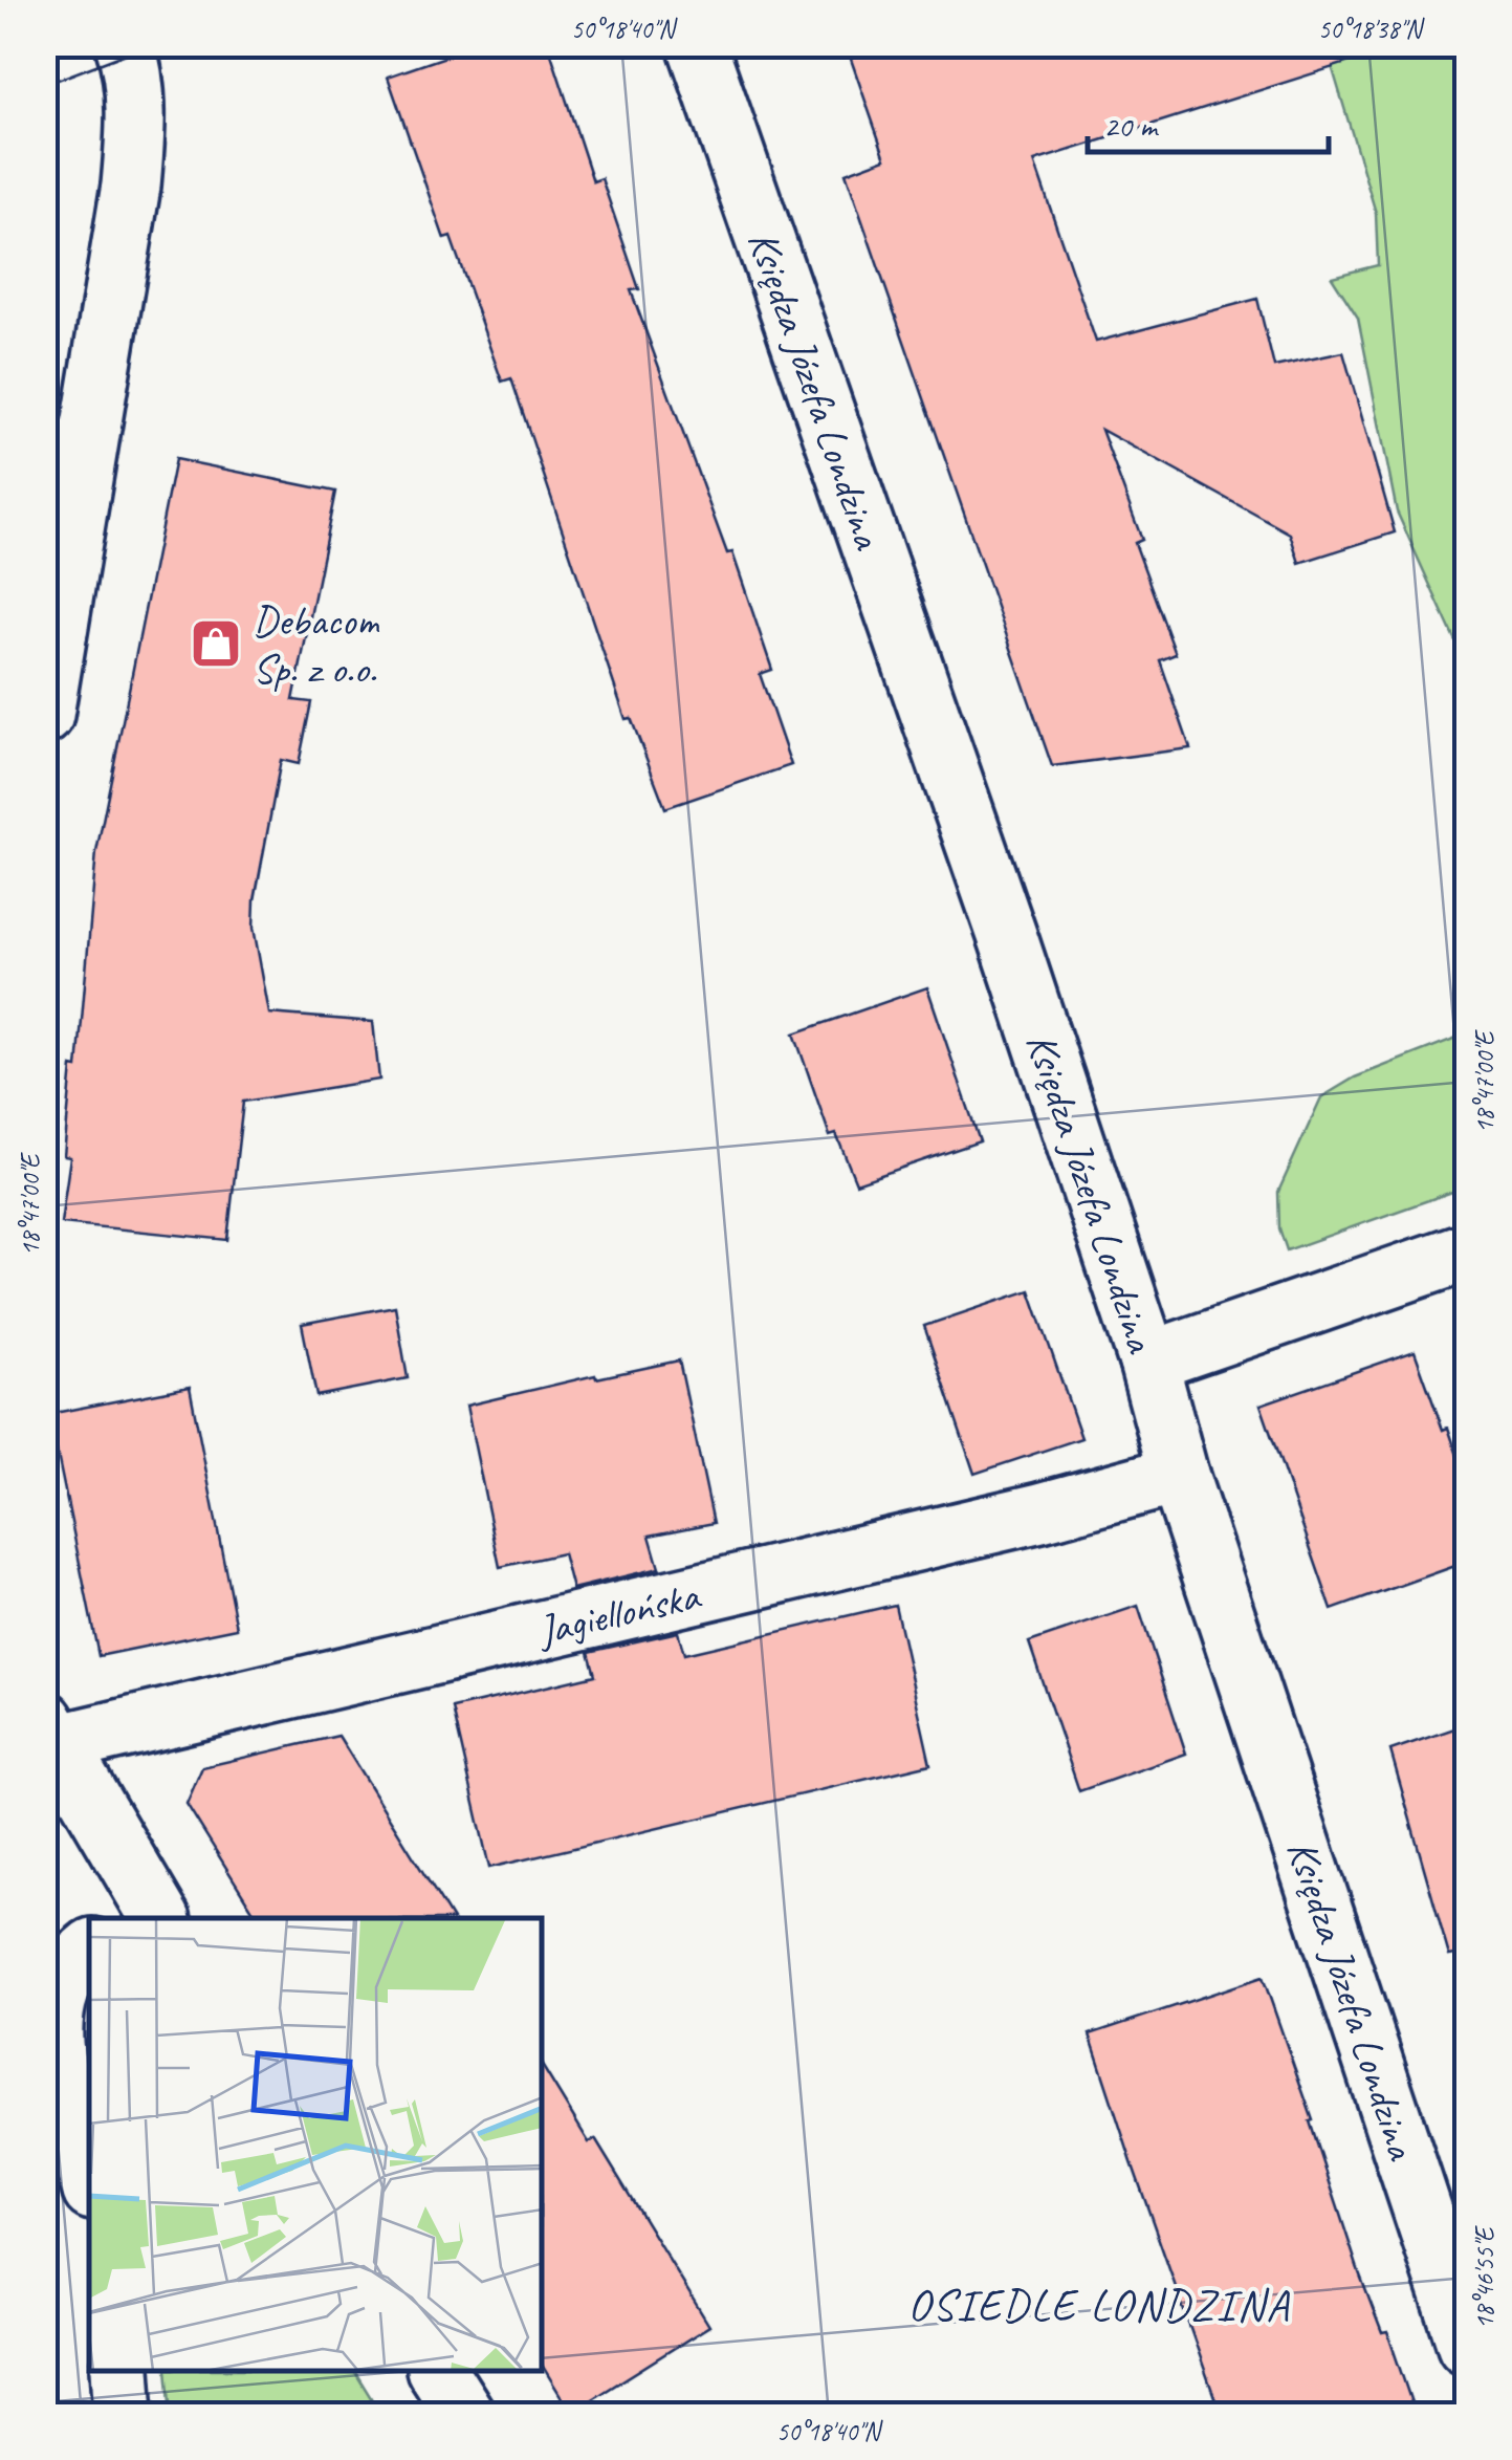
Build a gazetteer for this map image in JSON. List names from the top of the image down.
{
  "streets": {
    "street": ["Księdza Józefa Londzina", "Jagiellońska"]
  },
  "crossings": [
    ["Księdza Józefa Londzina", "Jagiellońska"]
  ],
  "districts": ["OSIEDLE LONDZINA"],
  "places": {
    "shop": ["Debacom Sp. z o.o."]
  },
  "scale_bar": "20 m",
  "coordinates": [
    "50°18'40\"N",
    "50°18'38\"N",
    "18°47'00\"E",
    "18°46'55\"E"
  ]
}
